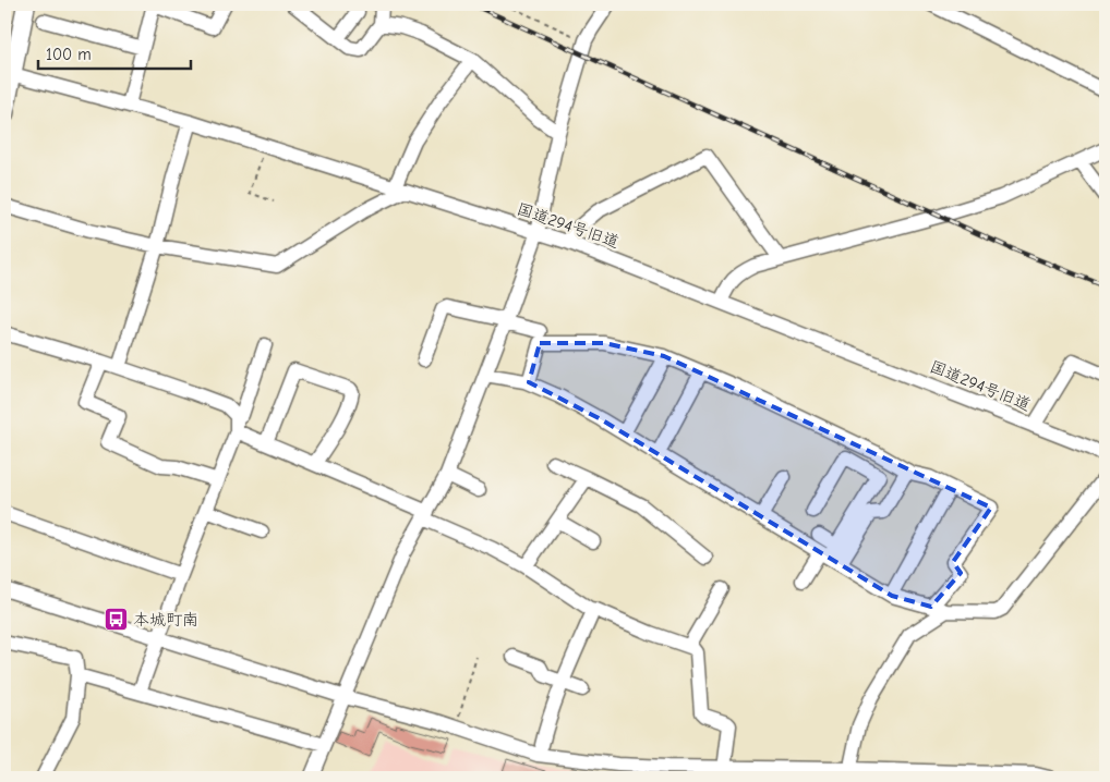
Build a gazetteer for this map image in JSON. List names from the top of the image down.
{
  "streets": {
    "street": ["国道294号旧道"]
  },
  "places": {
    "bus stop": ["本城町南"]
  },
  "scale_bar": "100 m"
}
